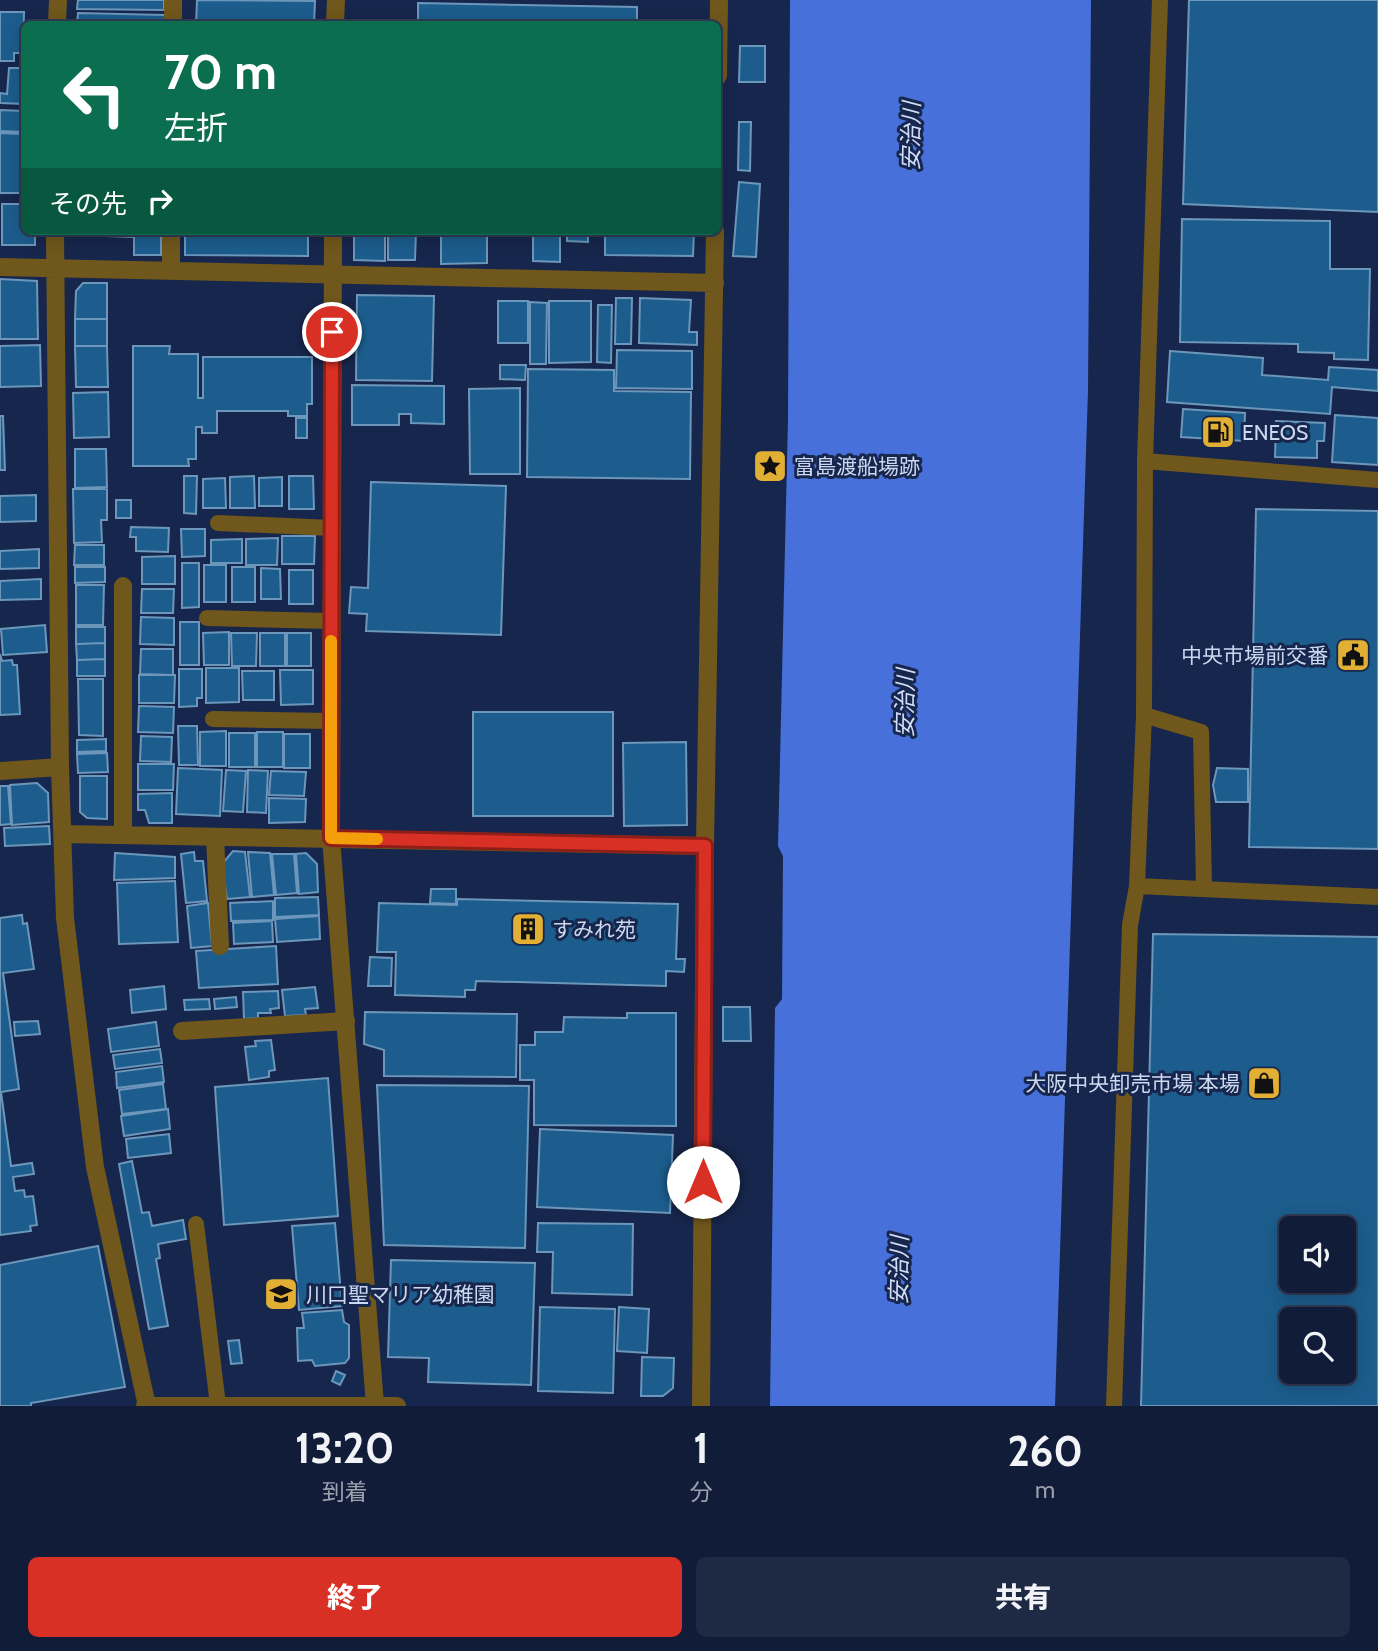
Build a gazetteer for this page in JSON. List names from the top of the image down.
{
  "water": ["安治川"],
  "places": {
    "fuel station": ["ENEOS"],
    "place": ["富島渡船場跡"],
    "public building": ["中央市場前交番"],
    "building": ["すみれ苑"],
    "shop": ["大阪中央卸売市場 本場"],
    "school or university": ["川口聖マリア幼稚園"]
  },
  "page": {
    "turn": ["70 m", "左折"],
    "then": "その先",
    "eta": [
      "13:20",
      "到着",
      "1",
      "分",
      "260",
      "m"
    ],
    "buttons": ["終了", "共有"]
  }
}
